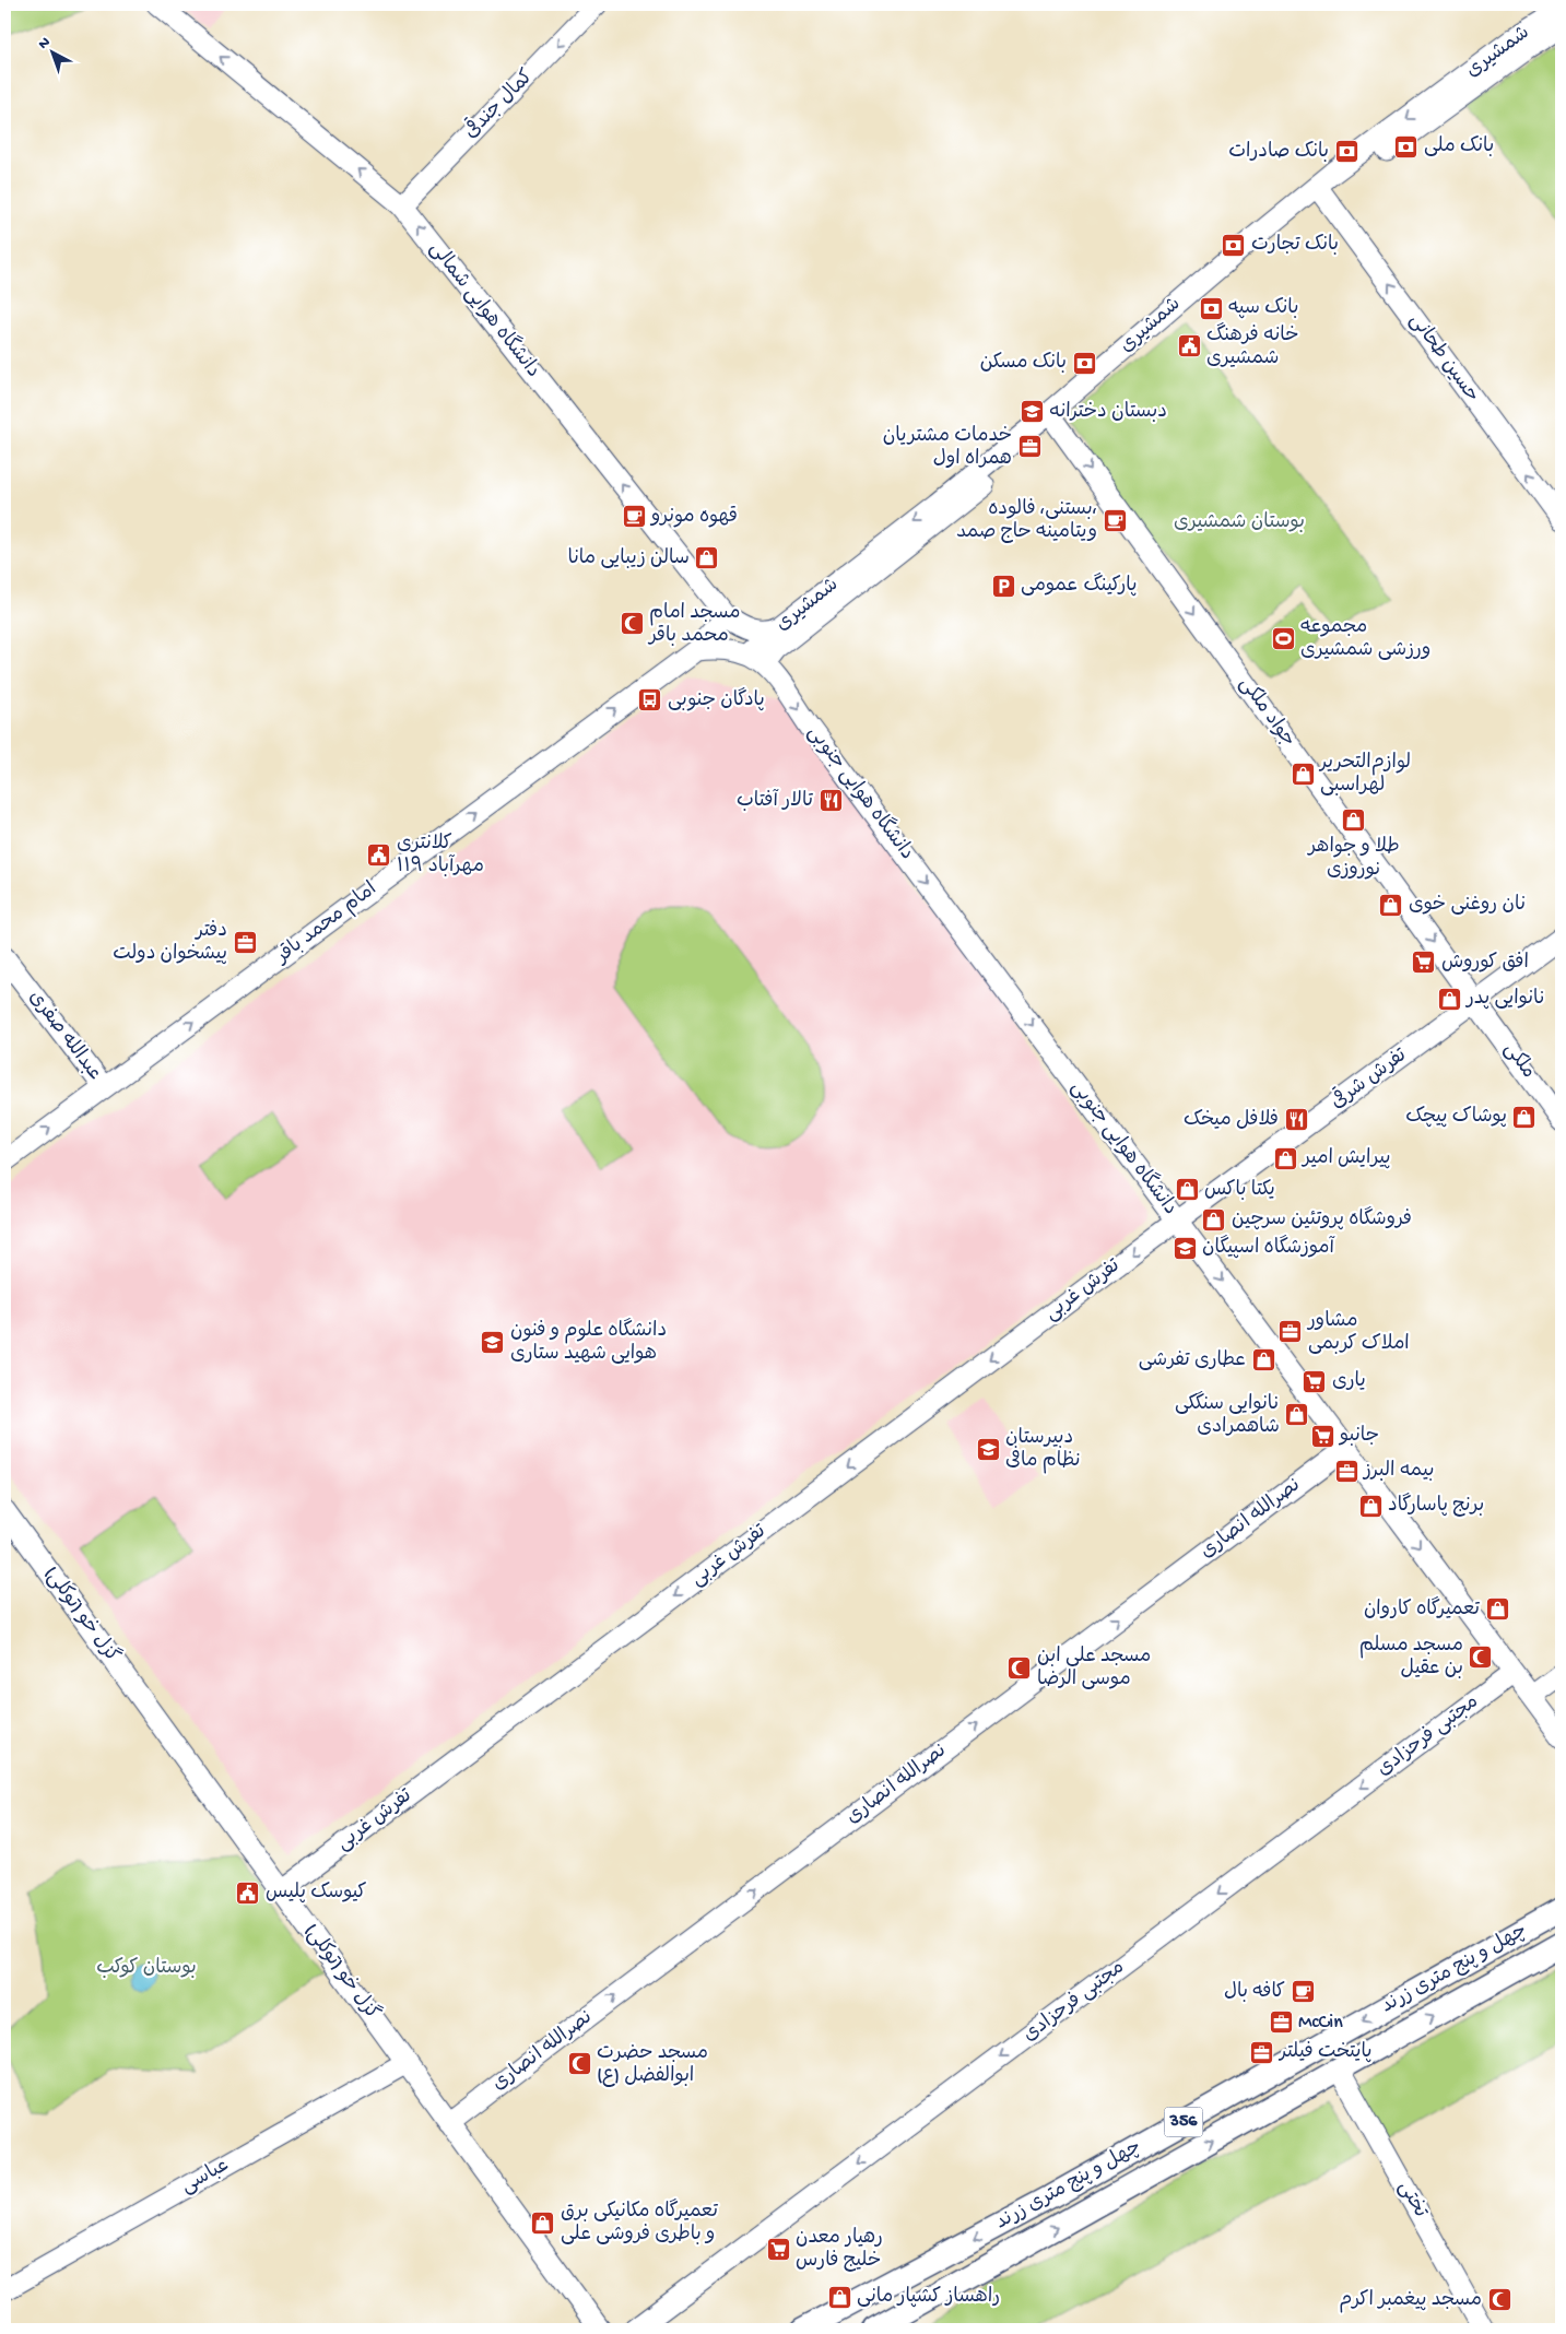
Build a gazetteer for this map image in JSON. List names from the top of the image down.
{
  "streets": {
    "main road": ["چهل و پنج متری زرند", "356"],
    "street": [
      "شمشیری",
      "کمال جندقی",
      "دانشگاه هوایی شمالی",
      "حسین طحانی",
      "جواد ملکی",
      "دانشگاه هوایی جنوبی",
      "امام محمد باقر",
      "عبدالله صفری",
      "ملکی",
      "تفرش شرقی",
      "تفرش غربی",
      "نصرالله انصاری",
      "گزل خو (توکلی)",
      "مجتبی فرحزادی",
      "عباسی",
      "تختی"
    ]
  },
  "crossings": [
    ["شمشیری", "دانشگاه هوایی شمالی"],
    ["شمشیری", "حسین طحانی"],
    ["شمشیری", "جواد ملکی"],
    ["شمشیری", "دانشگاه هوایی جنوبی"],
    ["کمال جندقی", "دانشگاه هوایی شمالی"],
    ["دانشگاه هوایی شمالی", "امام محمد باقر"],
    ["جواد ملکی", "ملکی"],
    ["جواد ملکی", "تفرش شرقی"],
    ["دانشگاه هوایی جنوبی", "تفرش شرقی"],
    ["دانشگاه هوایی جنوبی", "تفرش غربی"],
    ["دانشگاه هوایی جنوبی", "نصرالله انصاری"],
    ["دانشگاه هوایی جنوبی", "مجتبی فرحزادی"],
    ["امام محمد باقر", "عبدالله صفری"],
    ["ملکی", "تفرش شرقی"],
    ["تفرش شرقی", "تفرش غربی"],
    ["تفرش غربی", "گزل خو (توکلی)"],
    ["نصرالله انصاری", "گزل خو (توکلی)"],
    ["گزل خو (توکلی)", "عباسی"],
    ["چهل و پنج متری زرند", "تختی"]
  ],
  "one_way": [
    "کمال جندقی",
    "دانشگاه هوایی شمالی",
    "حسین طحانی",
    "جواد ملکی",
    "دانشگاه هوایی جنوبی",
    "امام محمد باقر",
    "تفرش غربی",
    "نصرالله انصاری",
    "مجتبی فرحزادی"
  ],
  "parks": ["بوستان شمشیری", "بوستان کوکب"],
  "places": {
    "bank": [
      "بانک ملی",
      "بانک صادرات",
      "بانک تجارت",
      "بانک سپه",
      "بانک مسکن"
    ],
    "public building": ["خانه فرهنگ شمشیری", "کلانتری ۱۱۹ مهرآباد", "کیوسک پلیس"],
    "school or university": [
      "دبستان دخترانه",
      "آموزشگاه اسپیگان",
      "دانشگاه علوم و فنون هوایی شهید ستاری",
      "دبیرستان نظام مافی"
    ],
    "office": [
      "خدمات مشتریان همراه اول",
      "دفتر پیشخوان دولت",
      "مشاور املاک کربمی",
      "بیمه البرز",
      "McCin",
      "پایتخت فیلتر"
    ],
    "cafe": ["قهوه مونرو", "بستنی، فالوده، ویتامینه حاج صمد", "کافه بال"],
    "shop": [
      "سالن زیبایی مانا",
      "لوازم‌التحریر لهراسبی",
      "طلا و جواهر نوروزی",
      "نان روغنی خوی",
      "نانوایی پدر",
      "پوشاک پیچک",
      "پیرایش امیر",
      "یکتا باکس",
      "فروشگاه پروتئین سرچین",
      "عطاری تفرشی",
      "نانوایی سنگکی شاهمرادی",
      "برنج پاسارگاد",
      "تعمیرگاه کاروان",
      "تعمیرگاه مکانیکی برق و باطری فروشی علی",
      "راهساز کشپار مانی"
    ],
    "parking": ["پارکینگ عمومی"],
    "mosque": [
      "مسجد امام محمد باقر",
      "مسجد مسلم بن عقیل",
      "مسجد علی ابن موسی الرضا",
      "مسجد حضرت ابوالفضل (ع)",
      "مسجد پیغمبر اکرم"
    ],
    "sports": ["مجموعه ورزشی شمشیری"],
    "bus stop": ["پادگان جنوبی"],
    "restaurant": ["تالار آفتاب", "فلافل میخک"],
    "supermarket": [
      "افق کوروش",
      "یاری",
      "جانبو",
      "رهیار معدن خلیج فارس"
    ]
  },
  "north": "top left"
}
